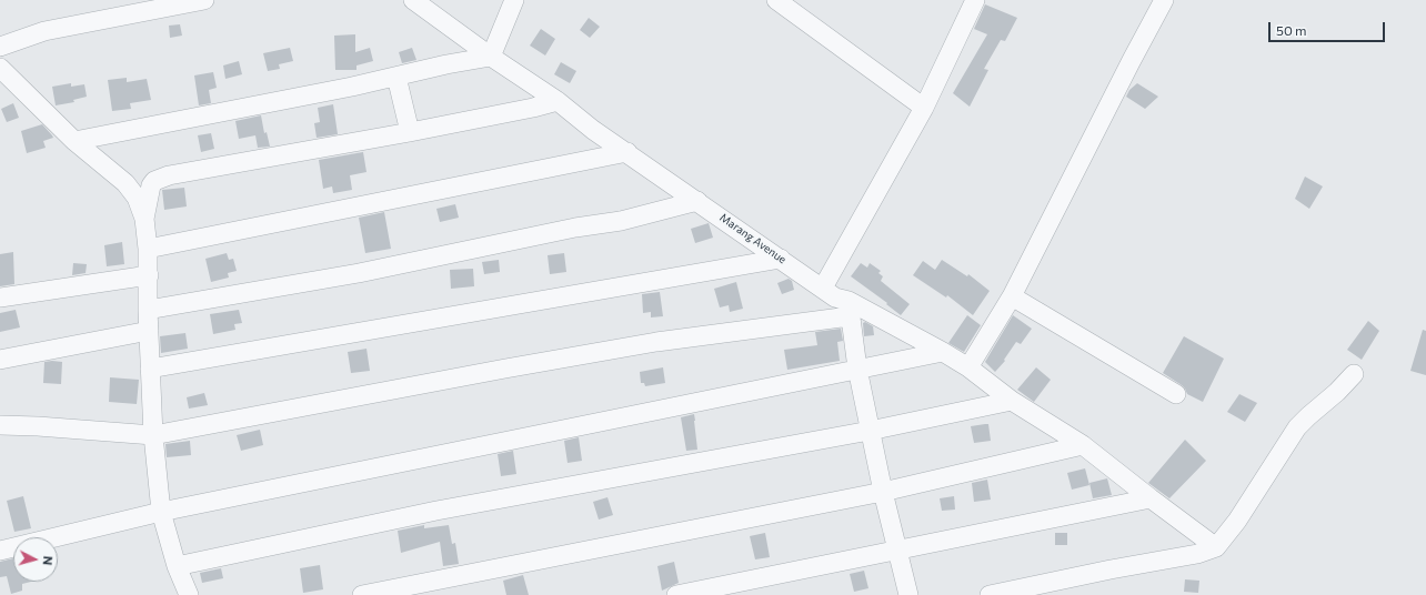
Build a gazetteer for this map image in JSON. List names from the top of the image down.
{
  "streets": {
    "street": ["Marang Avenue"]
  },
  "scale_bar": "50 m",
  "north": "right"
}
